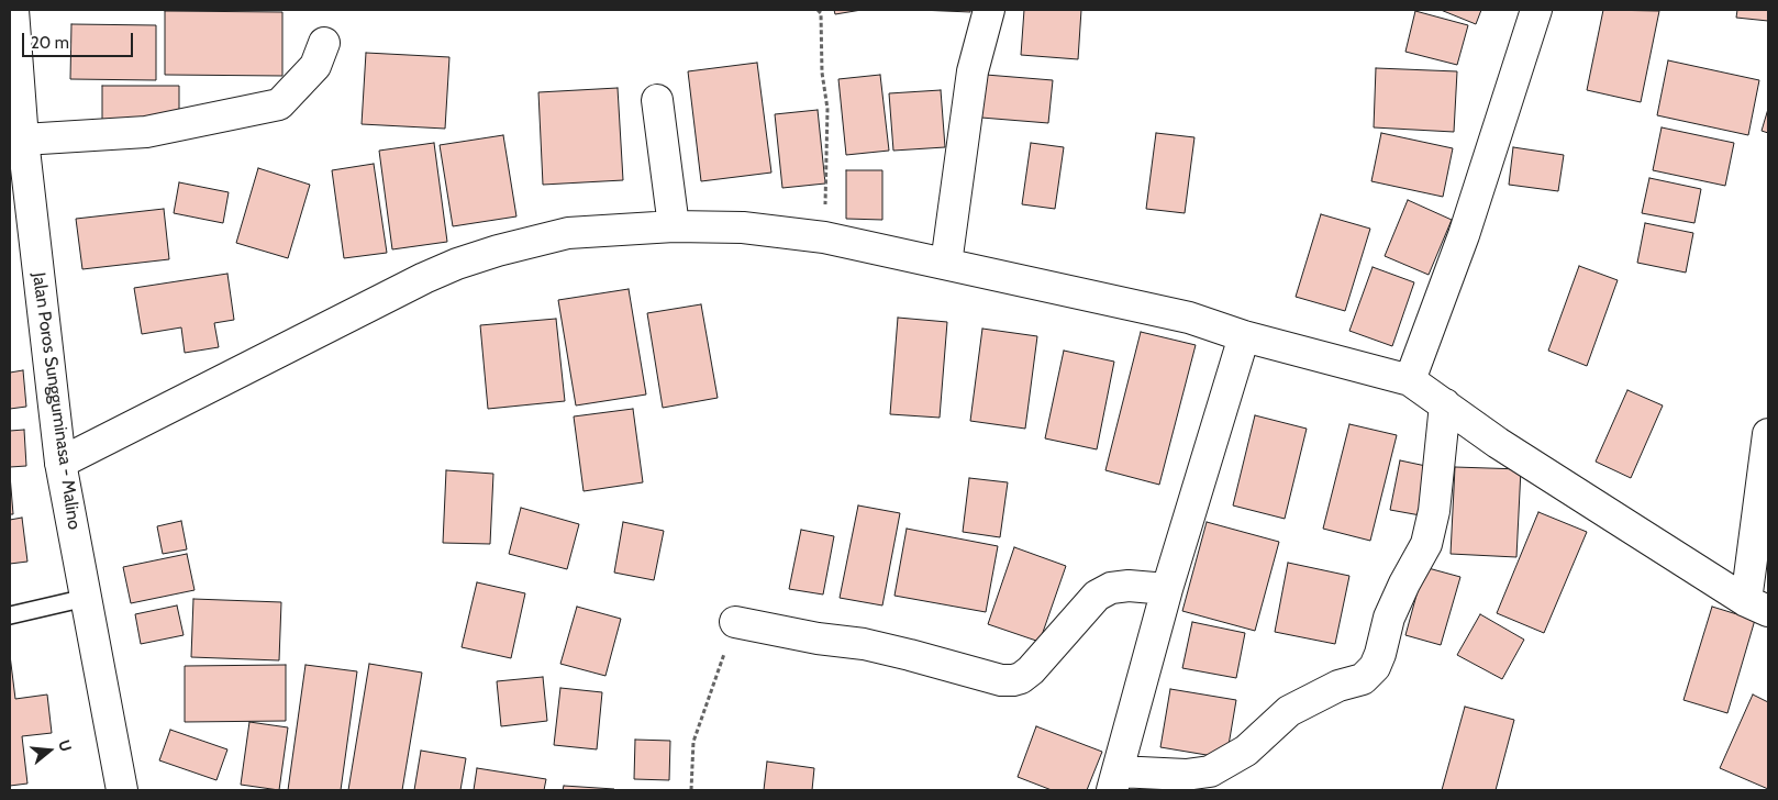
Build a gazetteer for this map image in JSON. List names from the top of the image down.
{
  "streets": {
    "street": ["Jalan Poros Sungguminasa - Malino"]
  },
  "scale_bar": "20 m",
  "north": "right"
}
